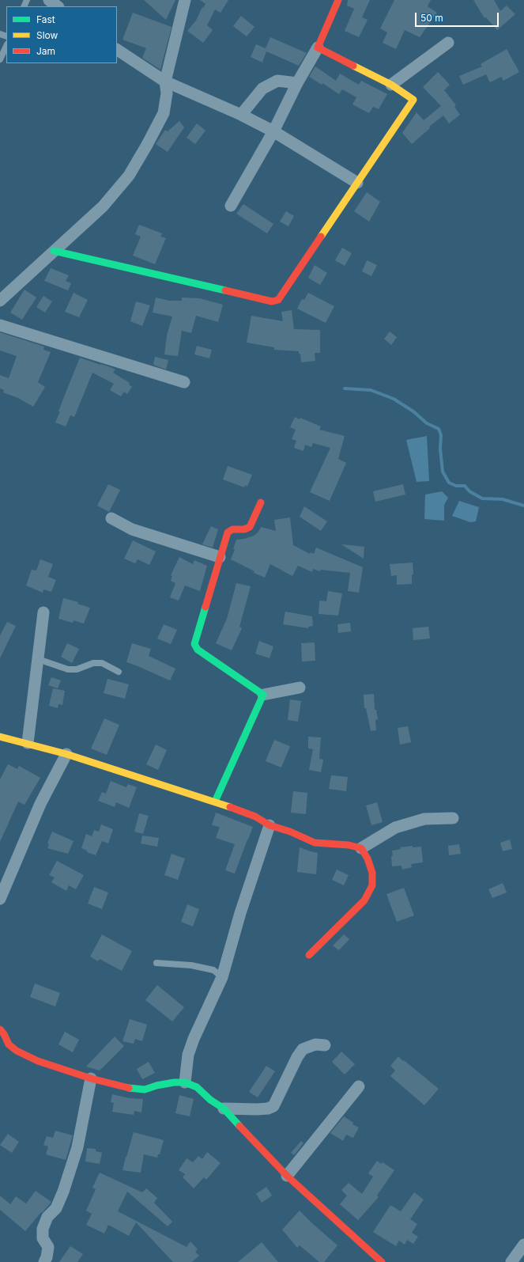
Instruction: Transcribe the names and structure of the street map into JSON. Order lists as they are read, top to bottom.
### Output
{
  "legend": ["Fast", "Slow", "Jam"],
  "scale_bar": "50 m"
}
